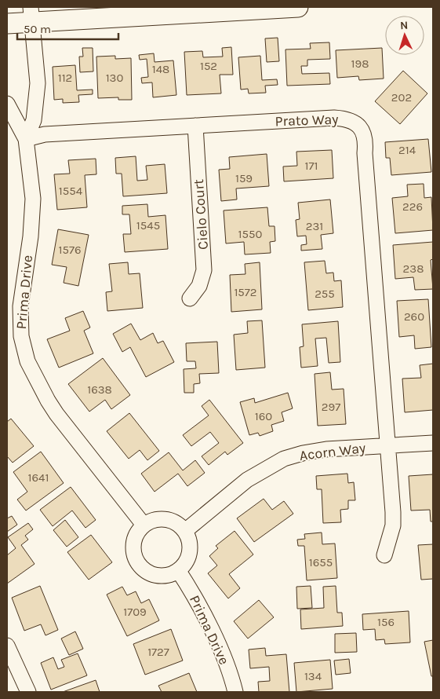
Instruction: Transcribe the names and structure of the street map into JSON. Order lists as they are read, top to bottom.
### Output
{
  "streets": {
    "street": [
      "Prato Way",
      "Cielo Court",
      "Prima Drive",
      "Acorn Way"
    ]
  },
  "crossings": [
    ["Prato Way", "Cielo Court"],
    ["Prato Way", "Prima Drive"],
    ["Prato Way", "Acorn Way"],
    ["Prima Drive", "Acorn Way"]
  ],
  "house_numbers": [
    "198",
    "152",
    "148",
    "112",
    "130",
    "202",
    "214",
    "171",
    "159",
    "1554",
    "226",
    "1545",
    "231",
    "1550",
    "1576",
    "238",
    "1572",
    "255",
    "260",
    "1638",
    "297",
    "160",
    "1641",
    "1655",
    "1709",
    "156",
    "1727",
    "134"
  ],
  "scale_bar": "50 m",
  "north": "top"
}
